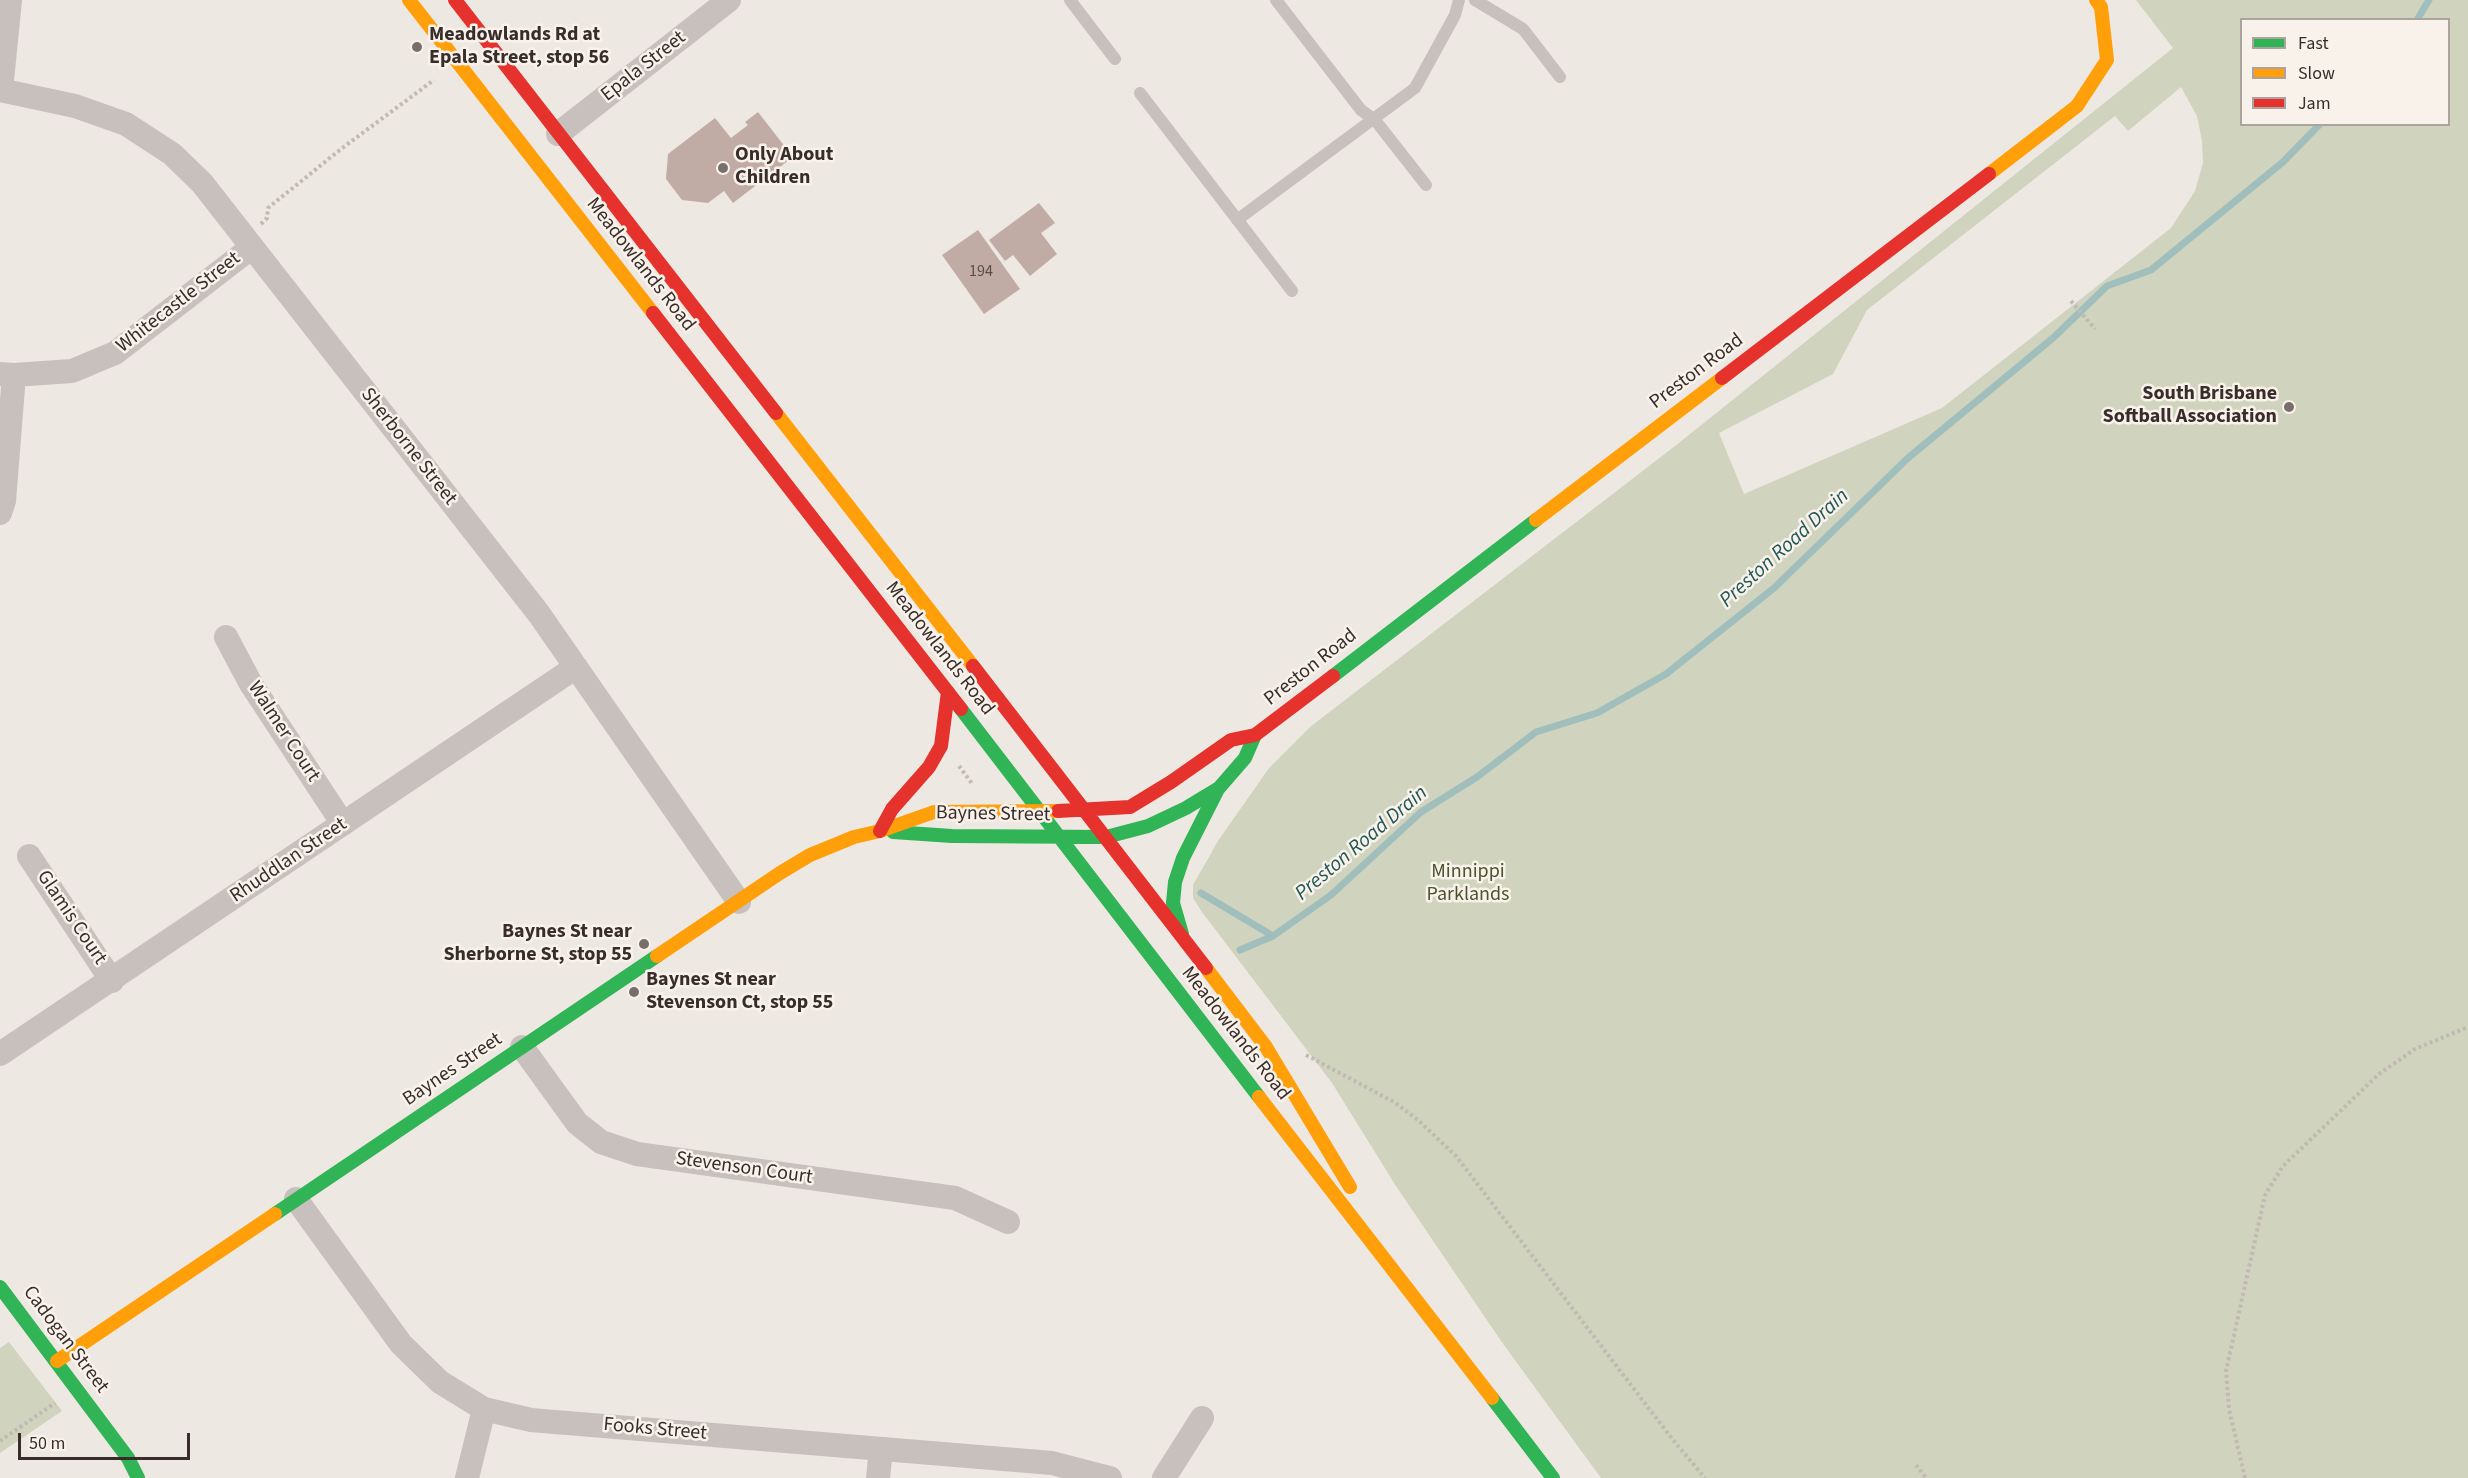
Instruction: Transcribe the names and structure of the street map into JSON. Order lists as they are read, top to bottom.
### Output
{
  "streets": {
    "street": [
      "Epala Street",
      "Meadowlands Road",
      "Whitecastle Street",
      "Preston Road",
      "Sherborne Street",
      "Walmer Court",
      "Baynes Street",
      "Rhuddlan Street",
      "Glamis Court",
      "Stevenson Court",
      "Cadogan Street",
      "Fooks Street"
    ]
  },
  "crossings": [
    ["Epala Street", "Meadowlands Road"],
    ["Meadowlands Road", "Preston Road"],
    ["Meadowlands Road", "Baynes Street"],
    ["Whitecastle Street", "Sherborne Street"],
    ["Preston Road", "Baynes Street"],
    ["Sherborne Street", "Baynes Street"],
    ["Sherborne Street", "Rhuddlan Street"],
    ["Walmer Court", "Rhuddlan Street"],
    ["Baynes Street", "Stevenson Court"],
    ["Baynes Street", "Cadogan Street"],
    ["Baynes Street", "Fooks Street"],
    ["Rhuddlan Street", "Glamis Court"]
  ],
  "water": ["Preston Road Drain"],
  "parks": ["Minnippi Parklands"],
  "places": [
    "Meadowlands Rd at Epala Street, stop 56",
    "Only About Children",
    "South Brisbane Softball Association",
    "Baynes St near Sherborne St, stop 55",
    "Baynes St near Stevenson Ct, stop 55"
  ],
  "house_numbers": ["194"],
  "legend": ["Fast", "Slow", "Jam"],
  "scale_bar": "50 m"
}
